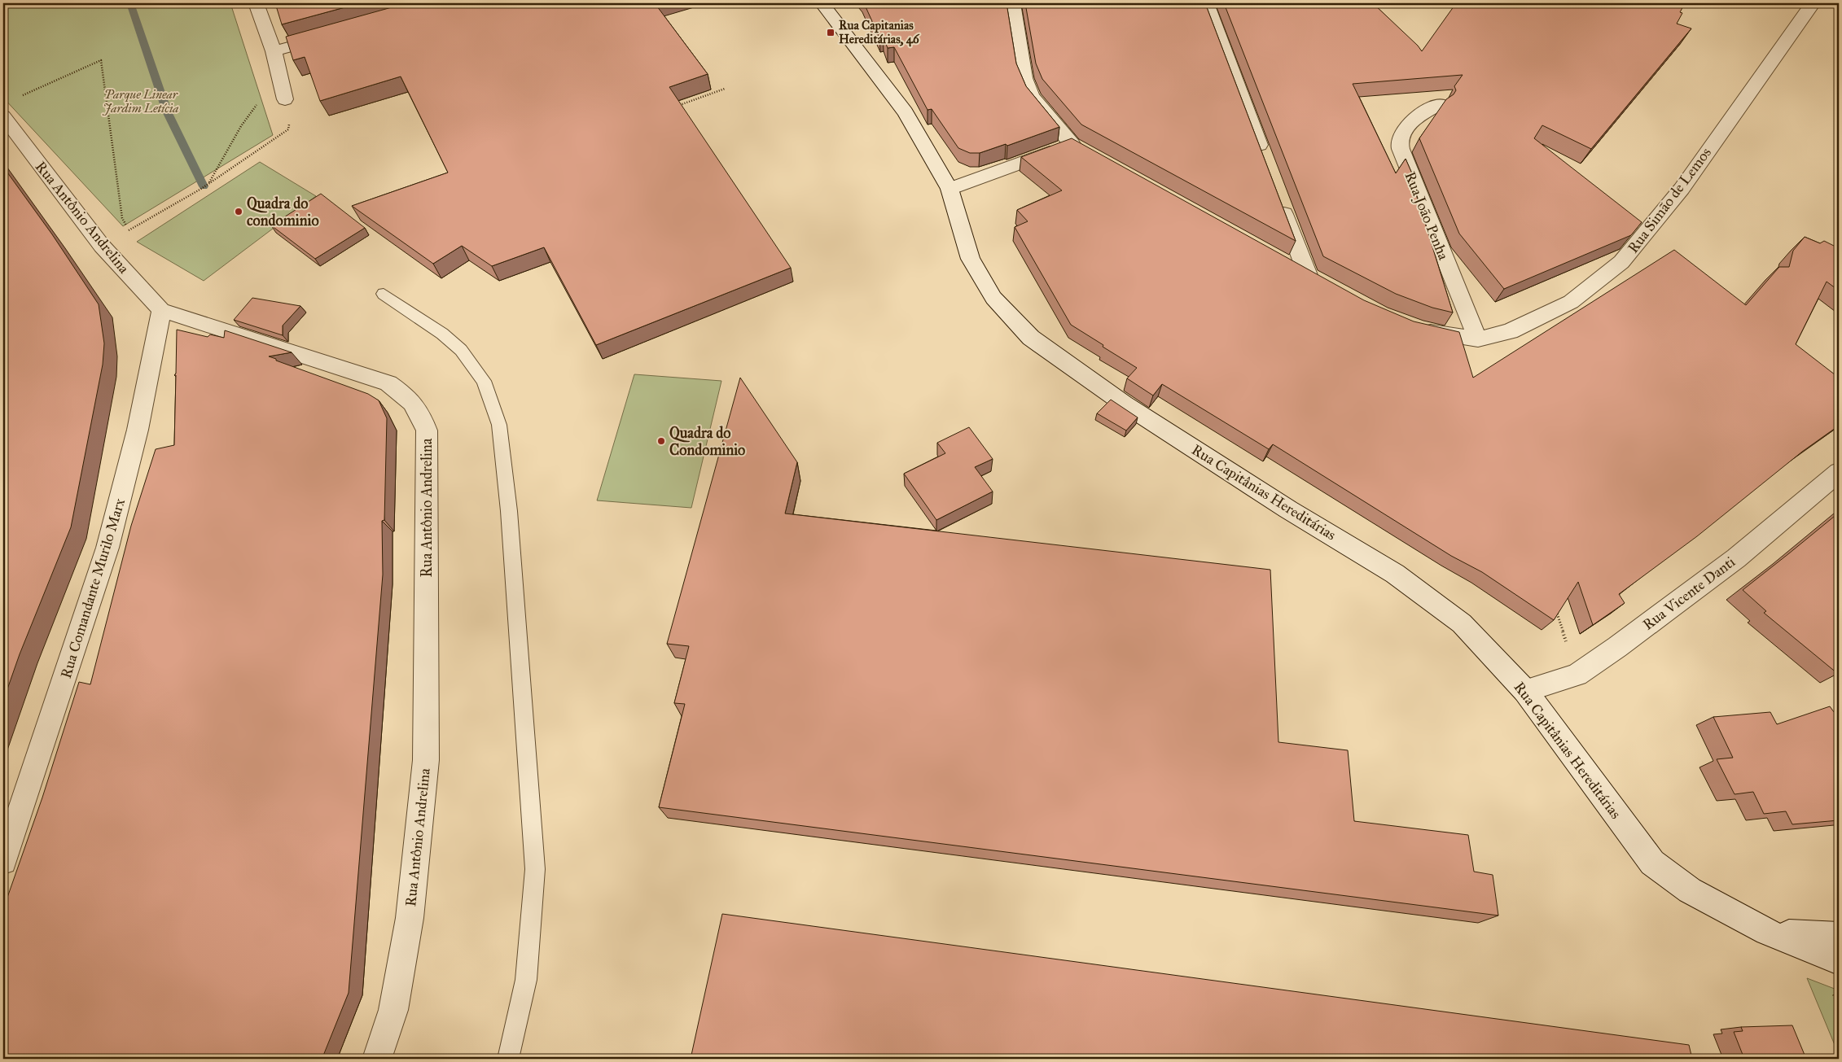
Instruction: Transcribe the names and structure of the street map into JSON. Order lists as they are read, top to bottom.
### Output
{
  "streets": {
    "street": [
      "Rua Simão de Lemos",
      "Rua João Penha",
      "Rua Antônio Andrelina",
      "Rua Capitânias Hereditárias",
      "Rua Comandante Murilo Marx",
      "Rua Vicente Danti"
    ]
  },
  "crossings": [
    ["Rua Simão de Lemos", "Rua João Penha"],
    ["Rua Antônio Andrelina", "Rua Comandante Murilo Marx"],
    ["Rua Capitânias Hereditárias", "Rua Vicente Danti"]
  ],
  "parks": ["Parque Linear Jardim Letícia"],
  "places": {
    "transit": ["Rua Capitanias Hereditárias, 46"],
    "other": ["Quadra do condominio", "Quadra do Condominio"]
  }
}
